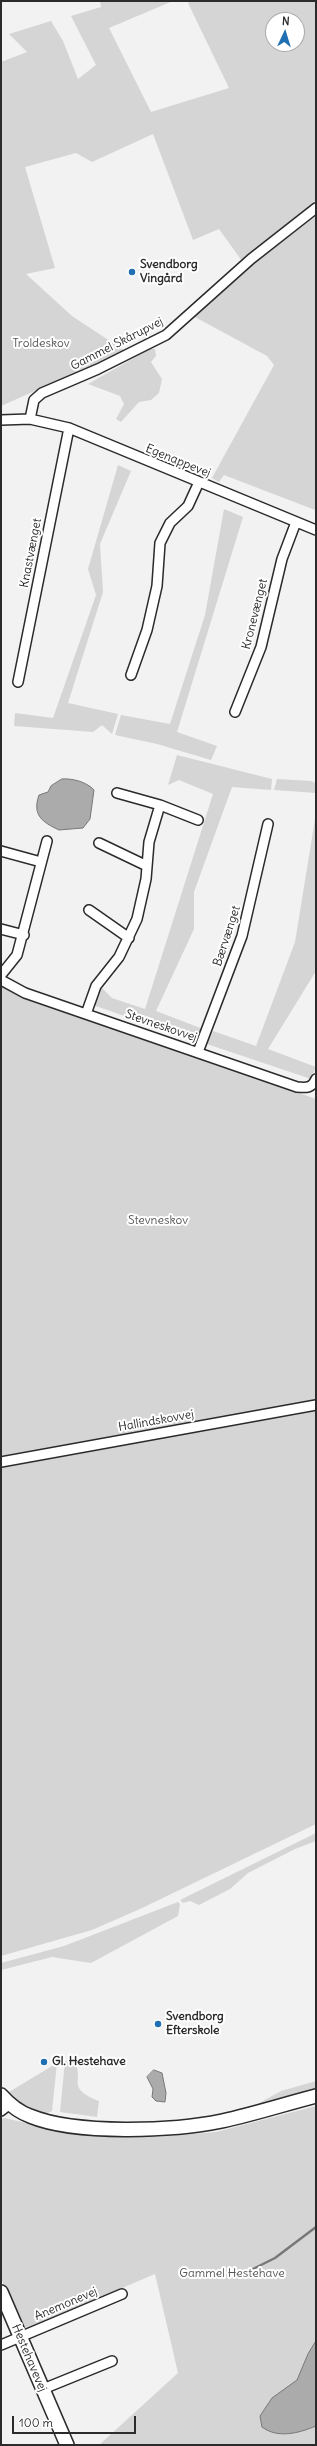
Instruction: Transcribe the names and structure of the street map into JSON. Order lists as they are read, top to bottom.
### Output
{
  "streets": {
    "street": [
      "Gammel Skårupvej",
      "Egenappevej",
      "Knastvænget",
      "Kronevænget",
      "Bærvænget",
      "Stevneskovvej",
      "Hallindskovvej",
      "Anemonevej",
      "Hestehavevej"
    ]
  },
  "crossings": [
    ["Gammel Skårupvej", "Egenappevej"],
    ["Egenappevej", "Knastvænget"],
    ["Egenappevej", "Kronevænget"],
    ["Bærvænget", "Stevneskovvej"],
    ["Anemonevej", "Hestehavevej"]
  ],
  "parks": ["Troldeskov", "Stevneskov", "Gammel Hestehave"],
  "places": ["Svendborg Vingård", "Svendborg Efterskole", "Gl. Hestehave"],
  "scale_bar": "100 m",
  "north": "top"
}
